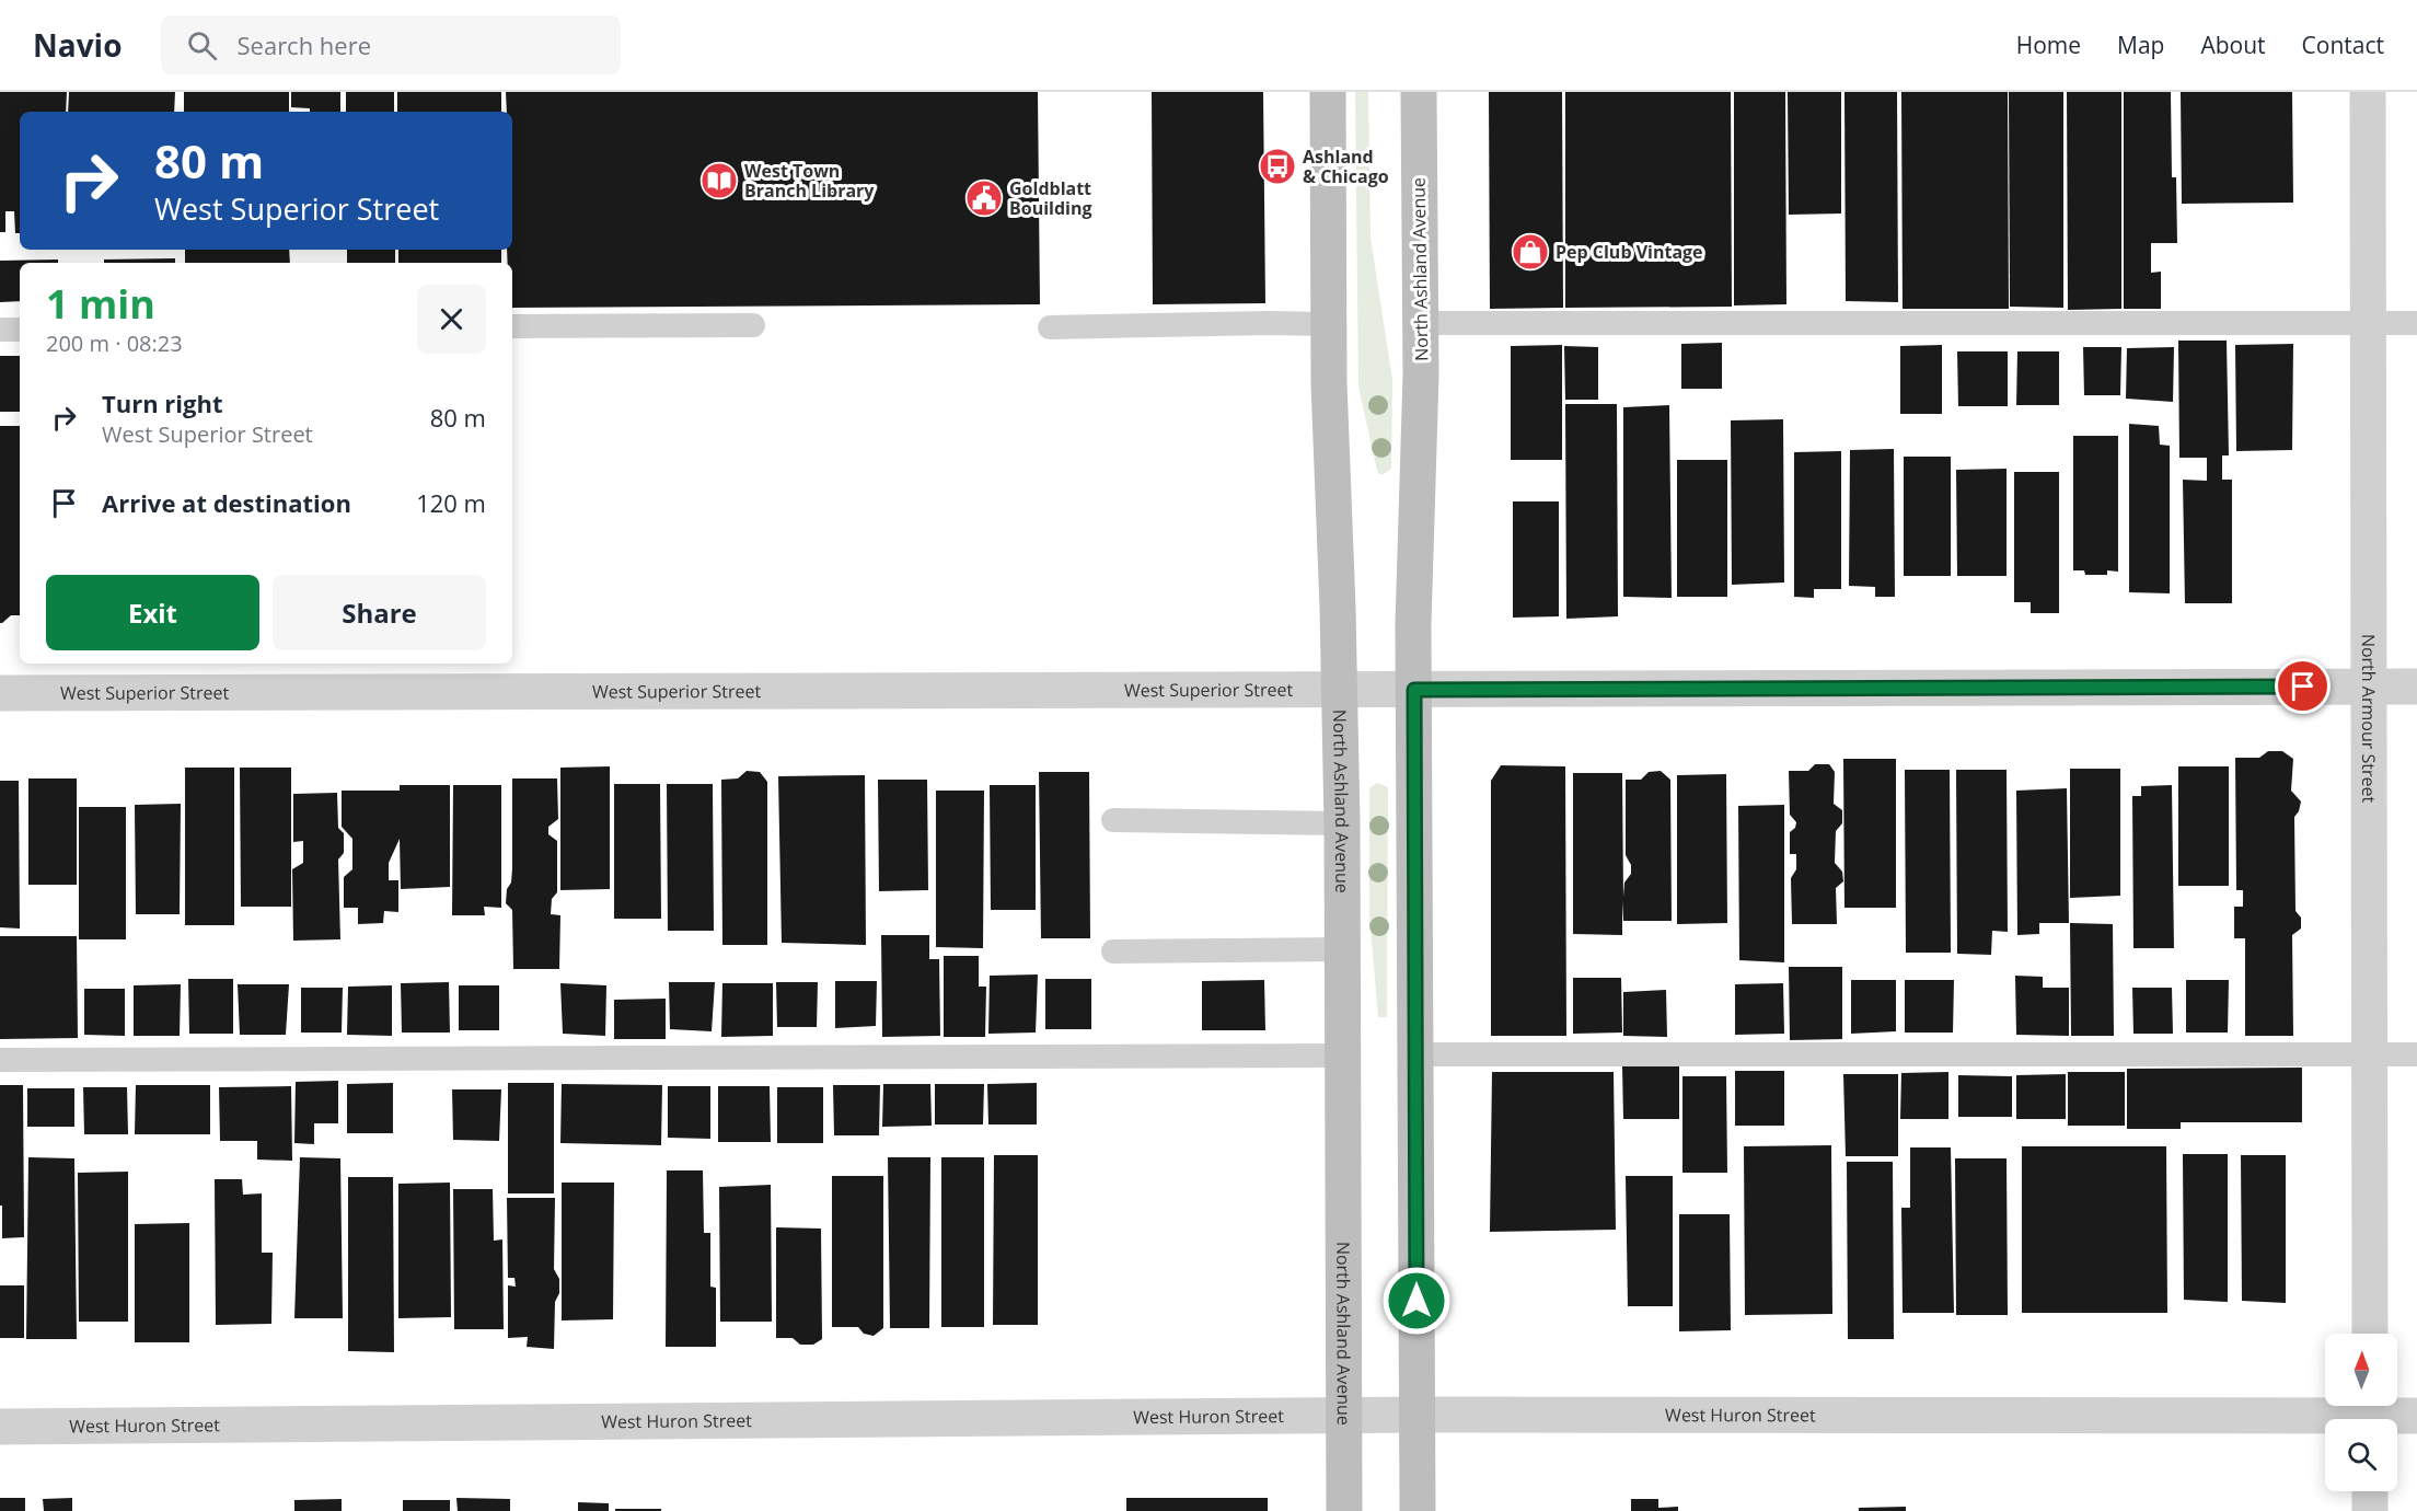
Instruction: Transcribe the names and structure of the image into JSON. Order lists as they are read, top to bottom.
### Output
{
  "streets": {
    "main road": ["North Ashland Avenue"],
    "street": ["West Superior Street", "North Armour Street", "West Huron Street"]
  },
  "crossings": [
    ["North Ashland Avenue", "West Superior Street"],
    ["North Ashland Avenue", "West Huron Street"],
    ["West Superior Street", "North Armour Street"]
  ],
  "places": {
    "bus stop": ["Ashland & Chicago"],
    "library": ["West Town Branch Library"],
    "public building": ["Goldblatt Bouilding"],
    "shop": ["Pep Club Vintage"]
  },
  "north": "top",
  "page": {
    "header": "Navio",
    "search": "Search here",
    "nav": [
      "Home",
      "Map",
      "About",
      "Contact"
    ],
    "turn": ["80 m", "West Superior Street"],
    "heading": ["1 min", "200 m · 08:23"],
    "list": [
      {
        "name": "Turn right",
        "note": "West Superior Street",
        "value": "80 m"
      },
      {
        "name": "Arrive at destination",
        "value": "120 m"
      }
    ],
    "buttons": ["Exit", "Share"]
  }
}
